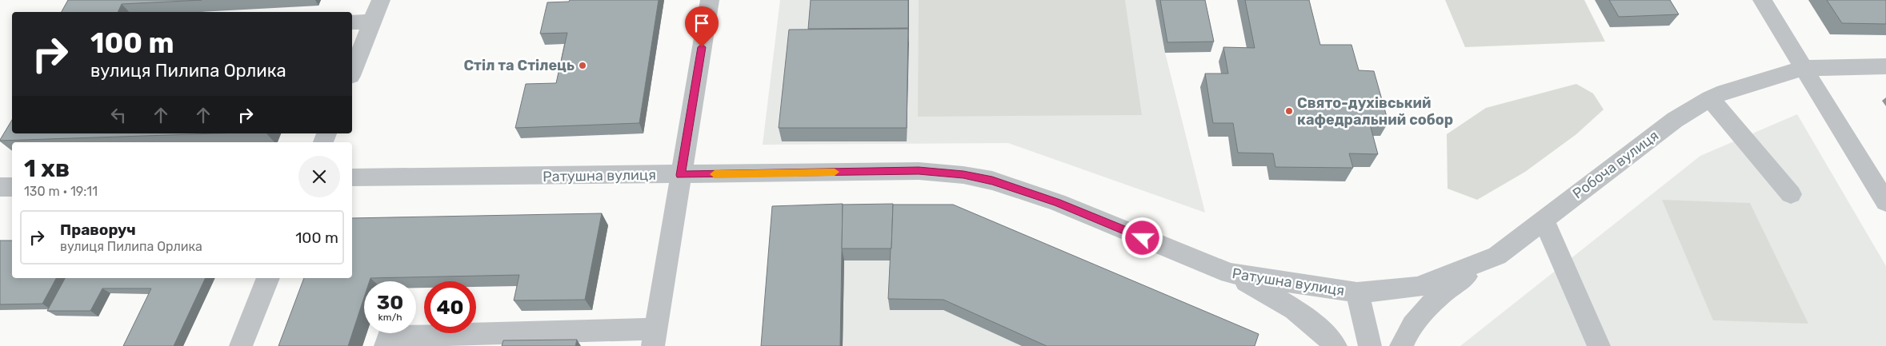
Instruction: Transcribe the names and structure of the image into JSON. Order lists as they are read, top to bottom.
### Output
{
  "streets": {
    "street": ["Робоча вулиця", "Ратушна вулиця"]
  },
  "crossings": [
    ["Робоча вулиця", "Ратушна вулиця"]
  ],
  "places": ["Стіл та Стілець", "Свято-духівський кафедральний собор"],
  "page": {
    "turn": ["100 m", "вулиця Пилипа Орлика"],
    "heading": ["1 хв", "130 m · 19:11"],
    "list": [
      {
        "name": "Праворуч",
        "note": "вулиця Пилипа Орлика",
        "value": "100 m"
      }
    ],
    "speed": "30 km/h",
    "limit": "40"
  }
}
